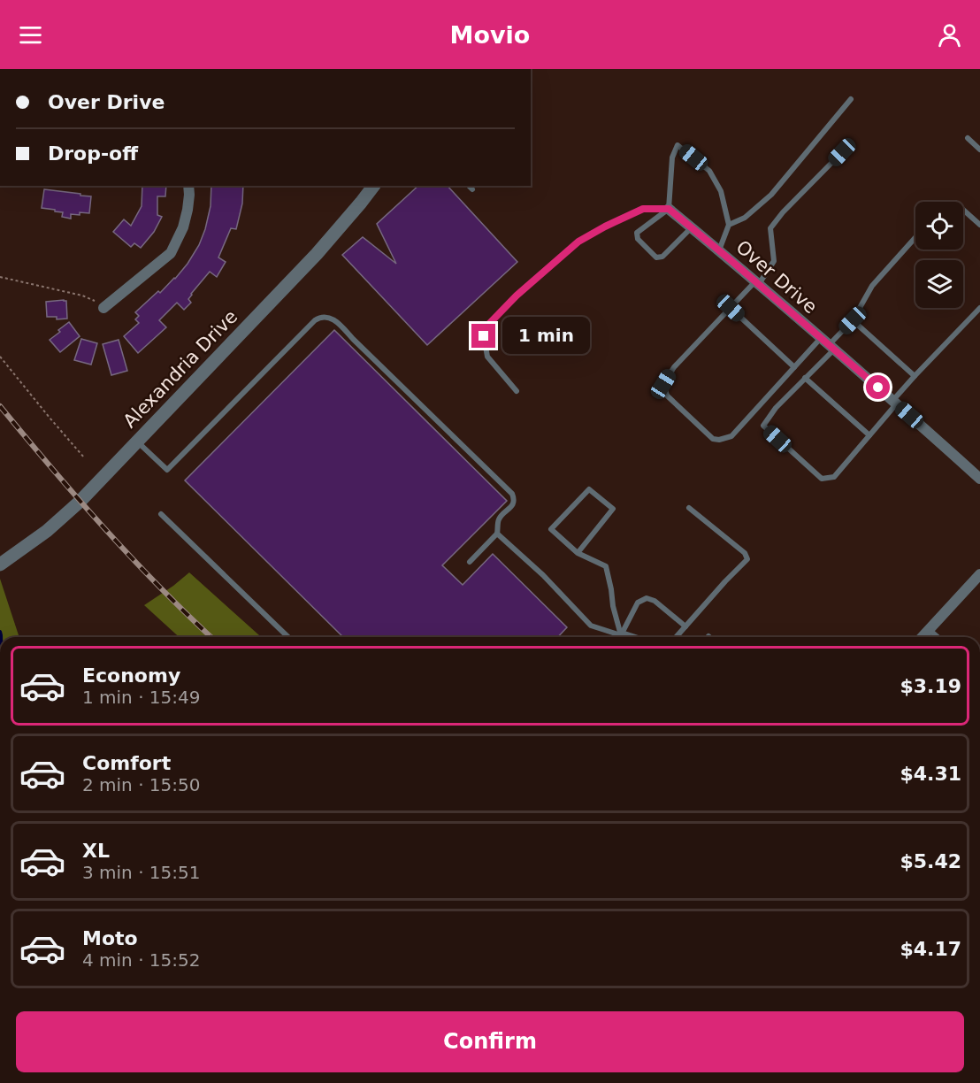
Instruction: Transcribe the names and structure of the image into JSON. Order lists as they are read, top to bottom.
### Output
{
  "streets": {
    "street": ["Over Drive", "Alexandria Drive"]
  },
  "page": {
    "header": "Movio",
    "banner": ["Over Drive", "Drop-off"],
    "bubble": "1 min",
    "list": [
      {
        "name": "Economy",
        "note": "1 min · 15:49",
        "value": "$3.19"
      },
      {
        "name": "Comfort",
        "note": "2 min · 15:50",
        "value": "$4.31"
      },
      {
        "name": "XL",
        "note": "3 min · 15:51",
        "value": "$5.42"
      },
      {
        "name": "Moto",
        "note": "4 min · 15:52",
        "value": "$4.17"
      }
    ],
    "buttons": "Confirm"
  }
}
